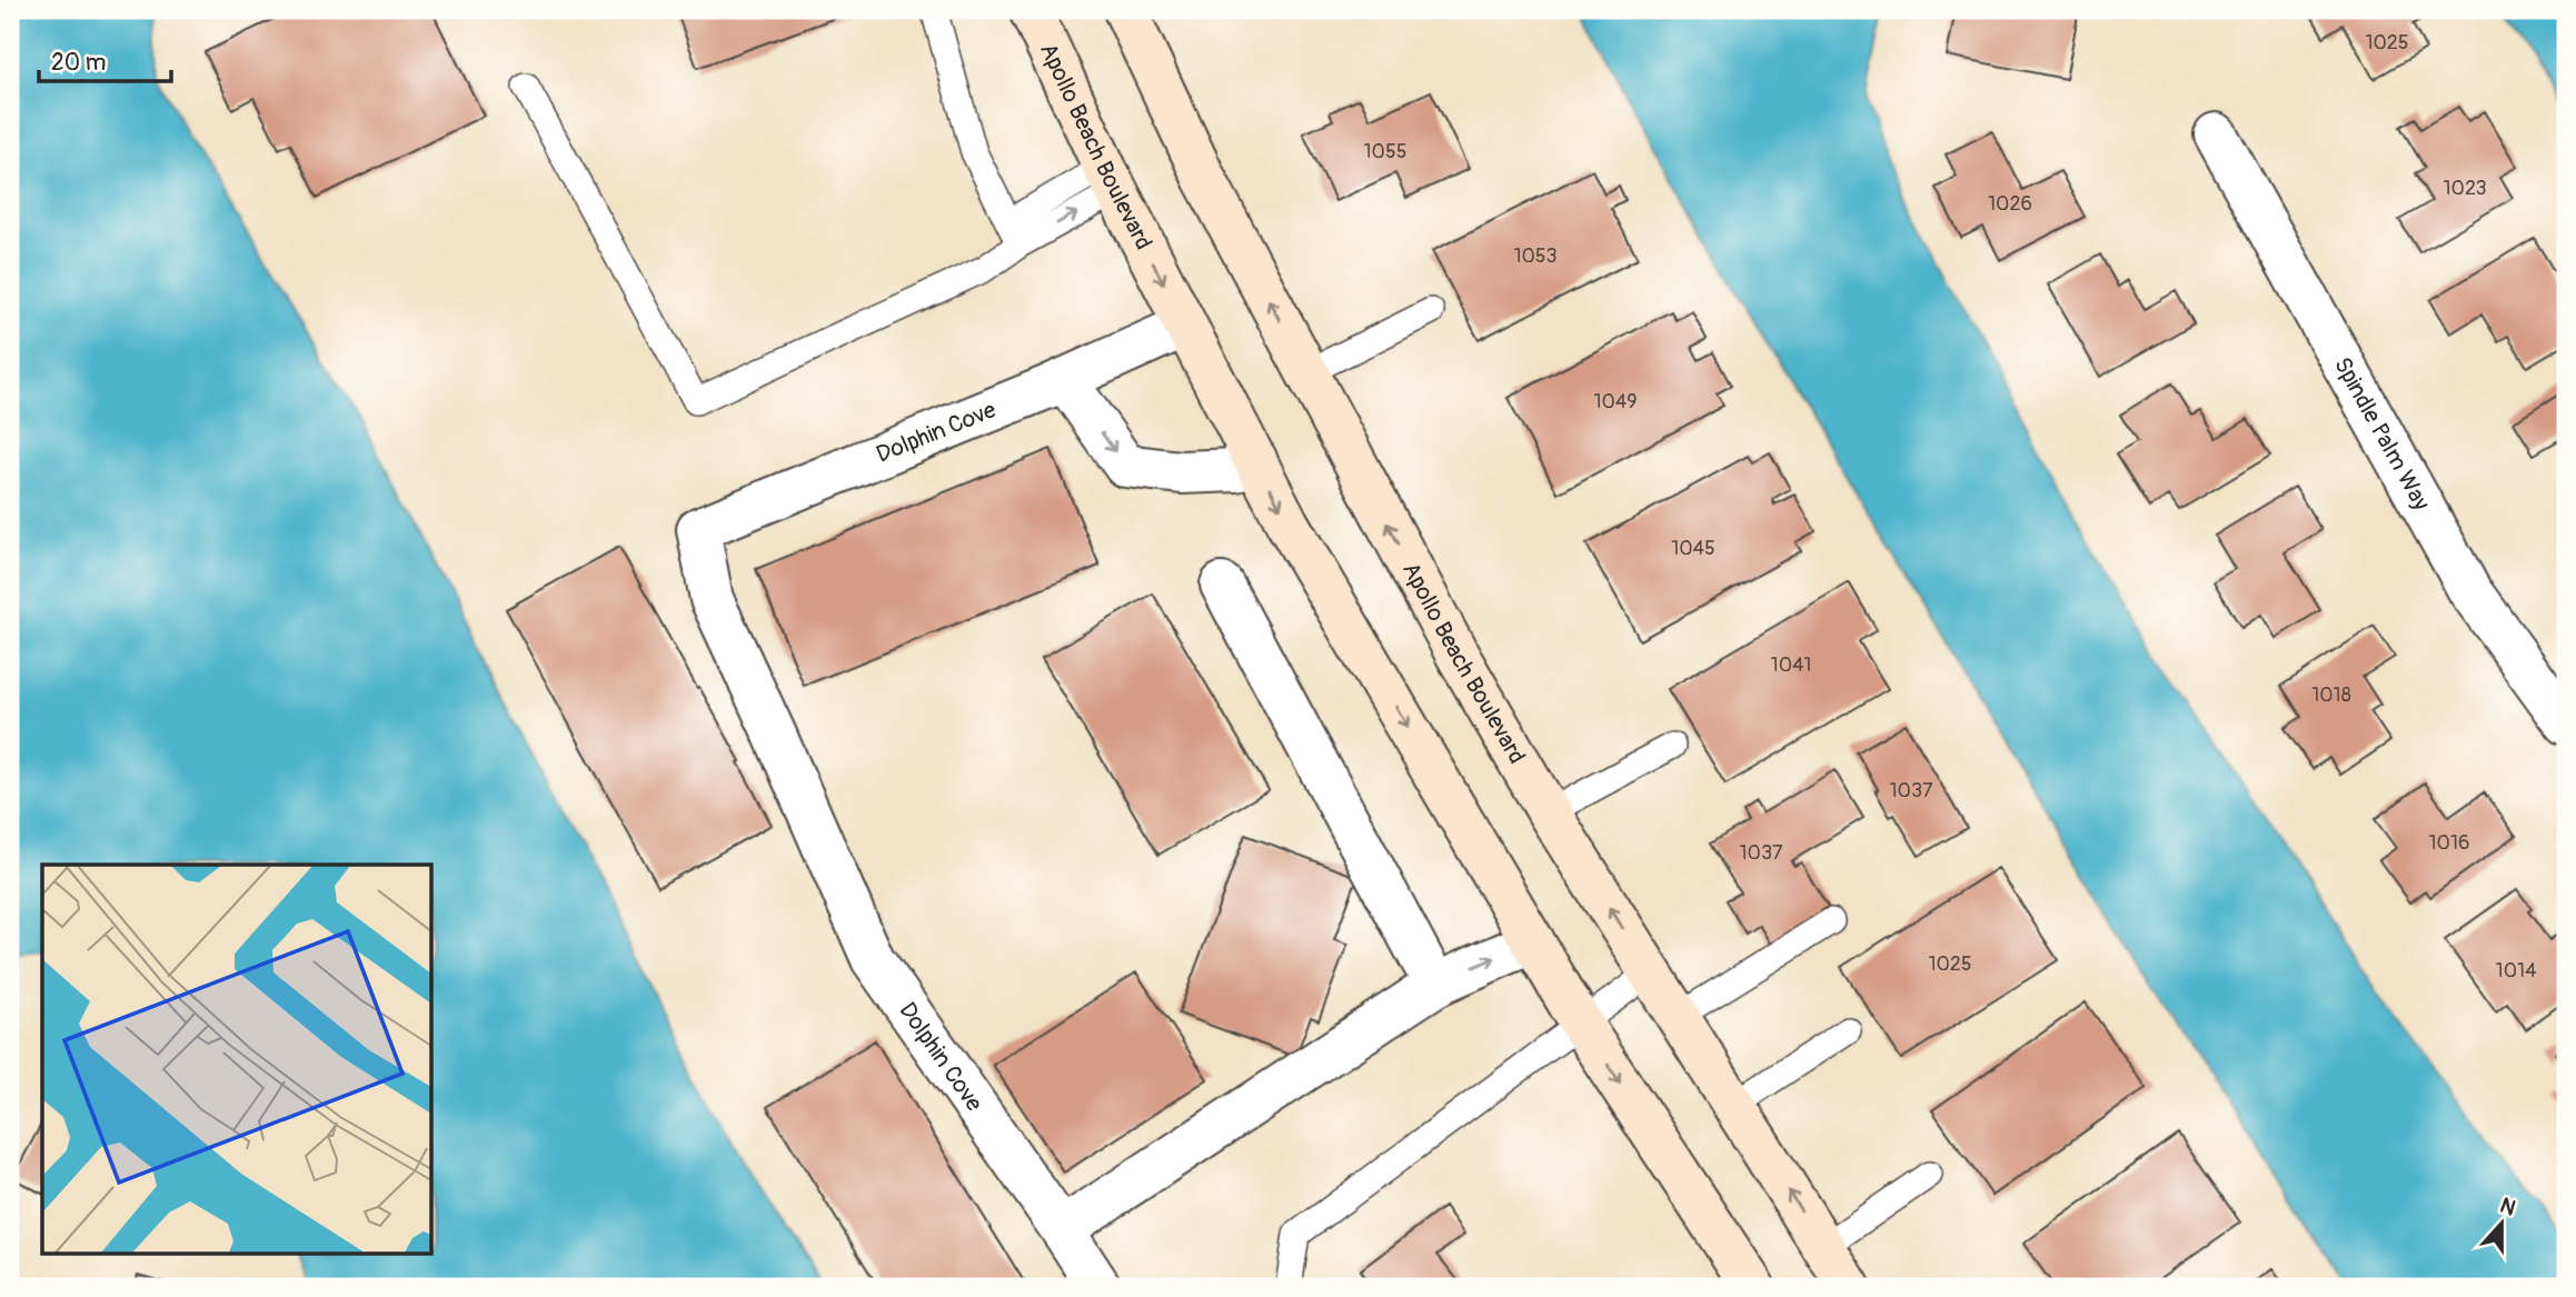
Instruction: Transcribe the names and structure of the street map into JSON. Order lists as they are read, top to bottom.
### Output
{
  "streets": {
    "main road": ["Apollo Beach Boulevard"],
    "street": ["Dolphin Cove", "Spindle Palm Way"]
  },
  "crossings": [
    ["Apollo Beach Boulevard", "Dolphin Cove"]
  ],
  "house_numbers": [
    "1025",
    "1055",
    "1023",
    "1026",
    "1053",
    "1049",
    "1045",
    "1041",
    "1018",
    "1037",
    "1016",
    "1037",
    "1025",
    "1014"
  ],
  "scale_bar": "20 m",
  "north": "top"
}
